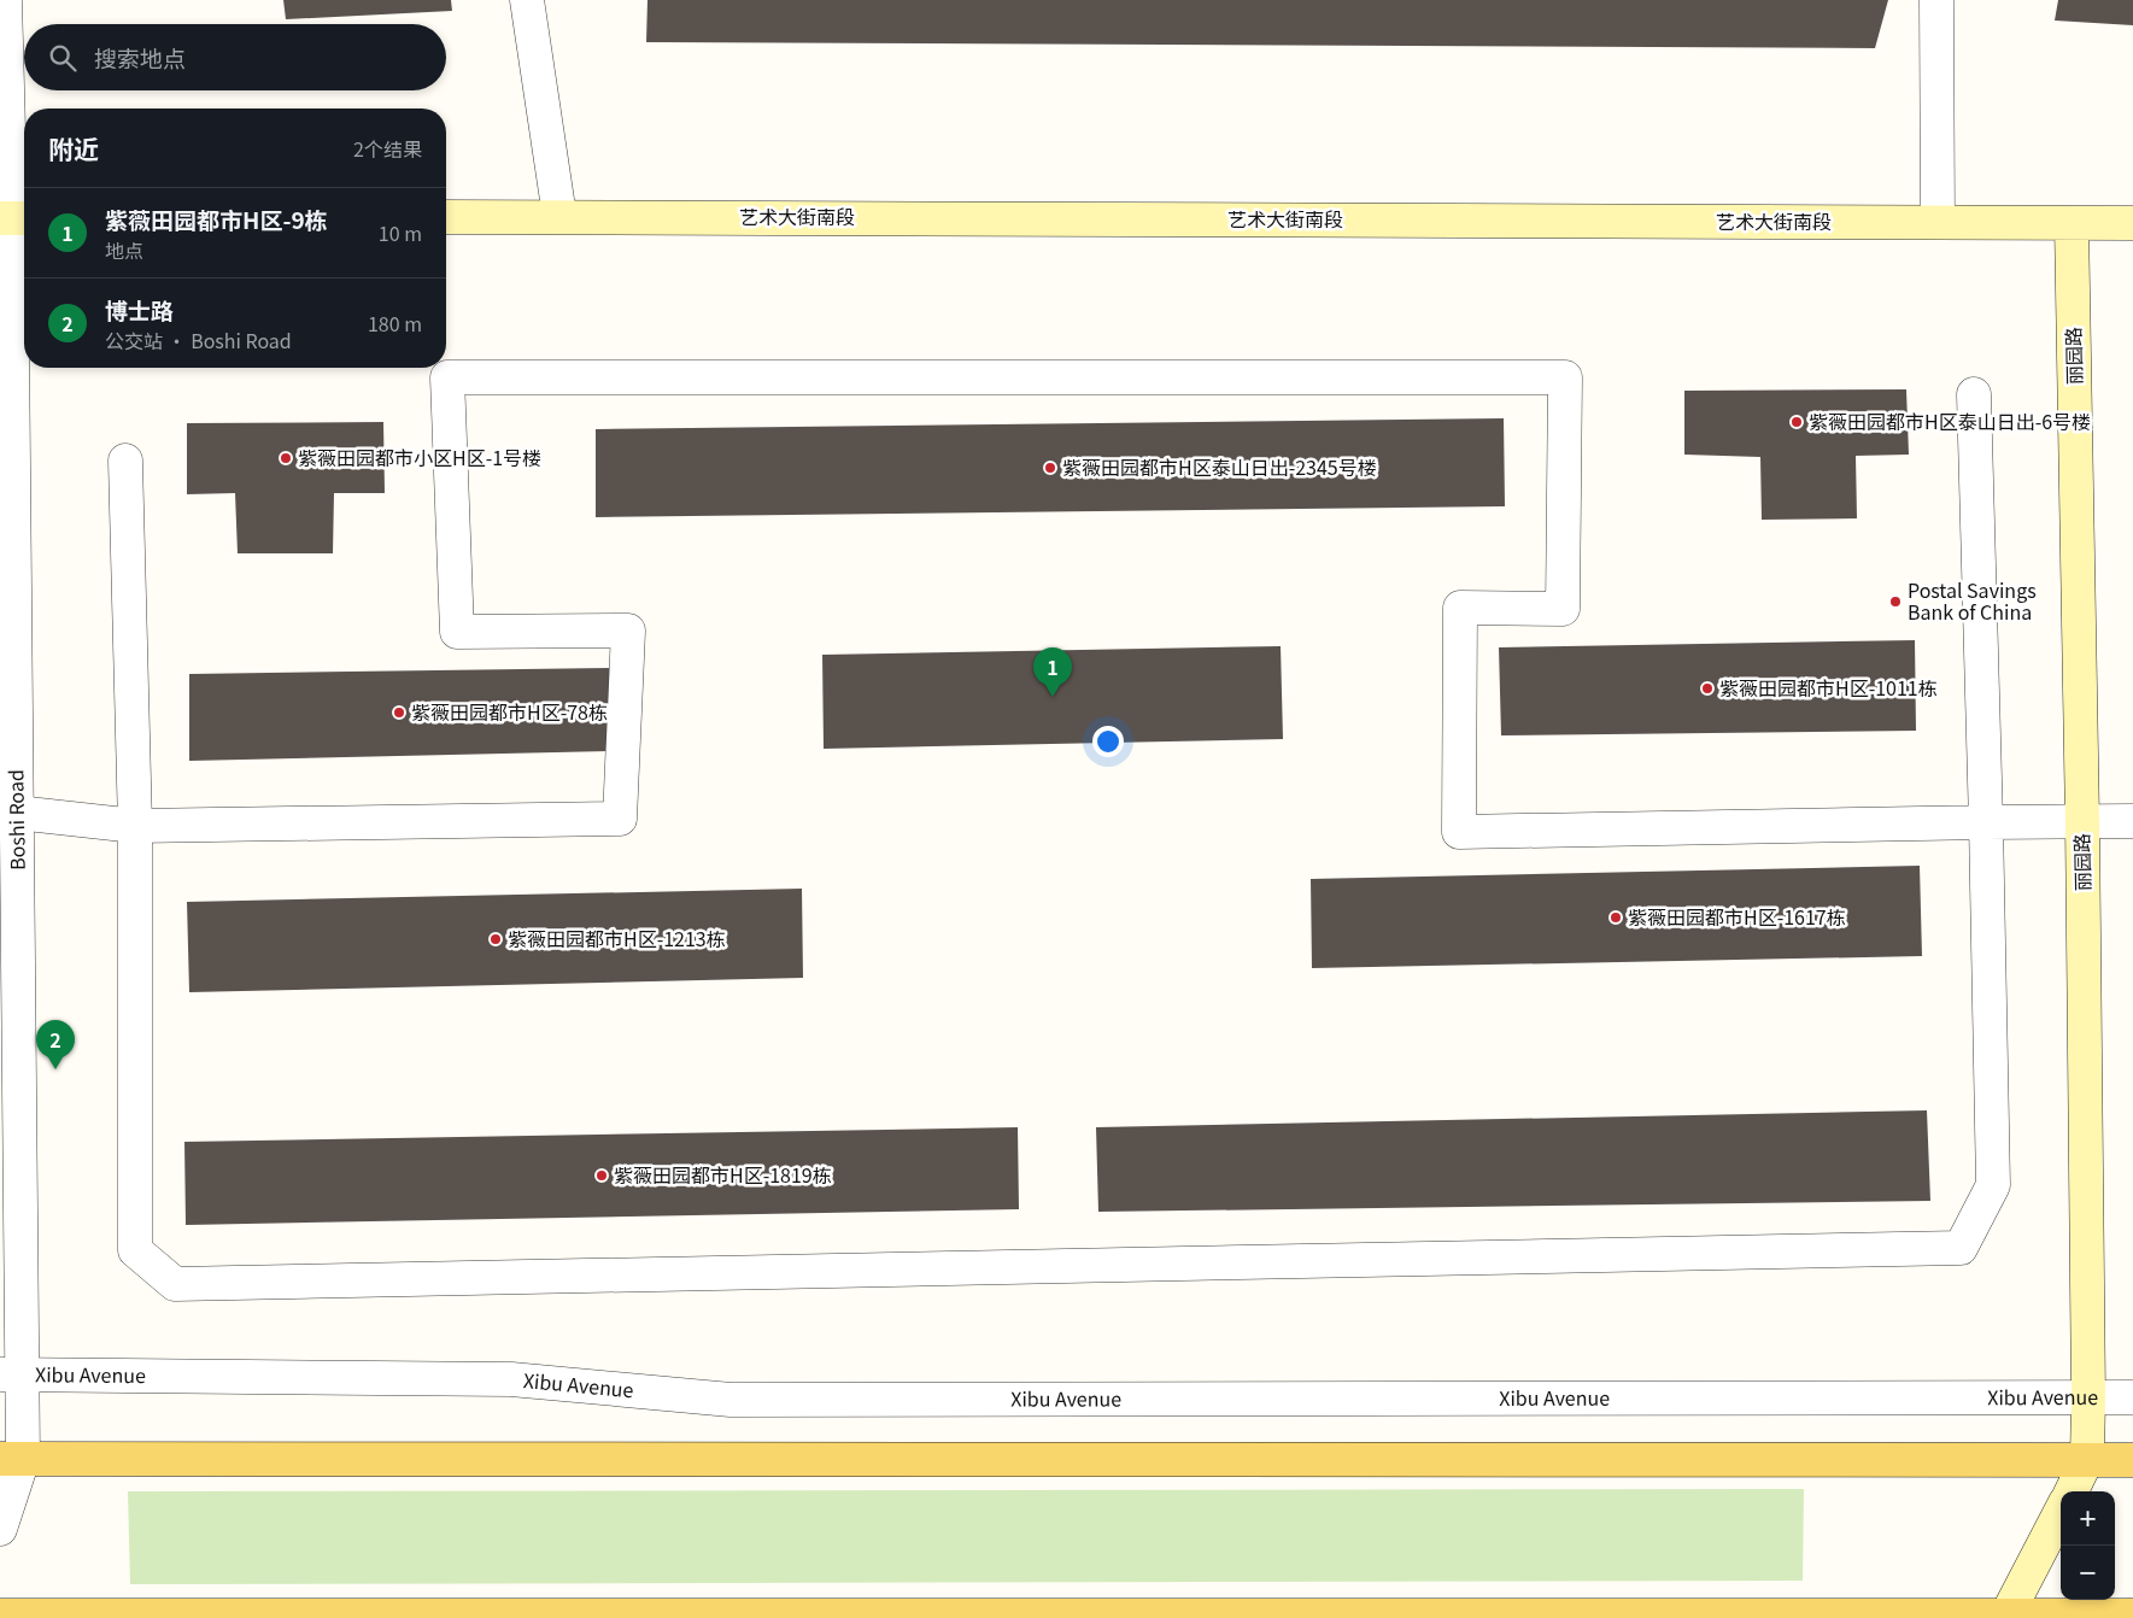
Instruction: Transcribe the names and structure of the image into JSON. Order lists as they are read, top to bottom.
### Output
{
  "streets": {
    "street": [
      "艺术大街南段",
      "丽园路",
      "Boshi Road",
      "Xibu Avenue"
    ]
  },
  "crossings": [
    ["艺术大街南段", "丽园路"],
    ["丽园路", "Xibu Avenue"],
    ["Boshi Road", "Xibu Avenue"]
  ],
  "places": [
    "紫薇田园都市H区泰山日出-6号楼",
    "紫薇田园都市小区H区-1号楼",
    "紫薇田园都市H区泰山日出-2345号楼",
    "Postal Savings Bank of China",
    "紫薇田园都市H区-1011栋",
    "紫薇田园都市H区-78栋",
    "紫薇田园都市H区-1617栋",
    "紫薇田园都市H区-1213栋",
    "紫薇田园都市H区-1819栋"
  ],
  "page": {
    "search": "搜索地点",
    "heading": ["附近", "2个结果"],
    "list": [
      {
        "mark": "1",
        "name": "紫薇田园都市H区-9栋",
        "note": "地点",
        "value": "10 m"
      },
      {
        "mark": "2",
        "name": "博士路",
        "note": "公交站 · Boshi Road",
        "value": "180 m"
      }
    ],
    "pins": ["1", "2"],
    "map_buttons": ["+", "−"]
  }
}
